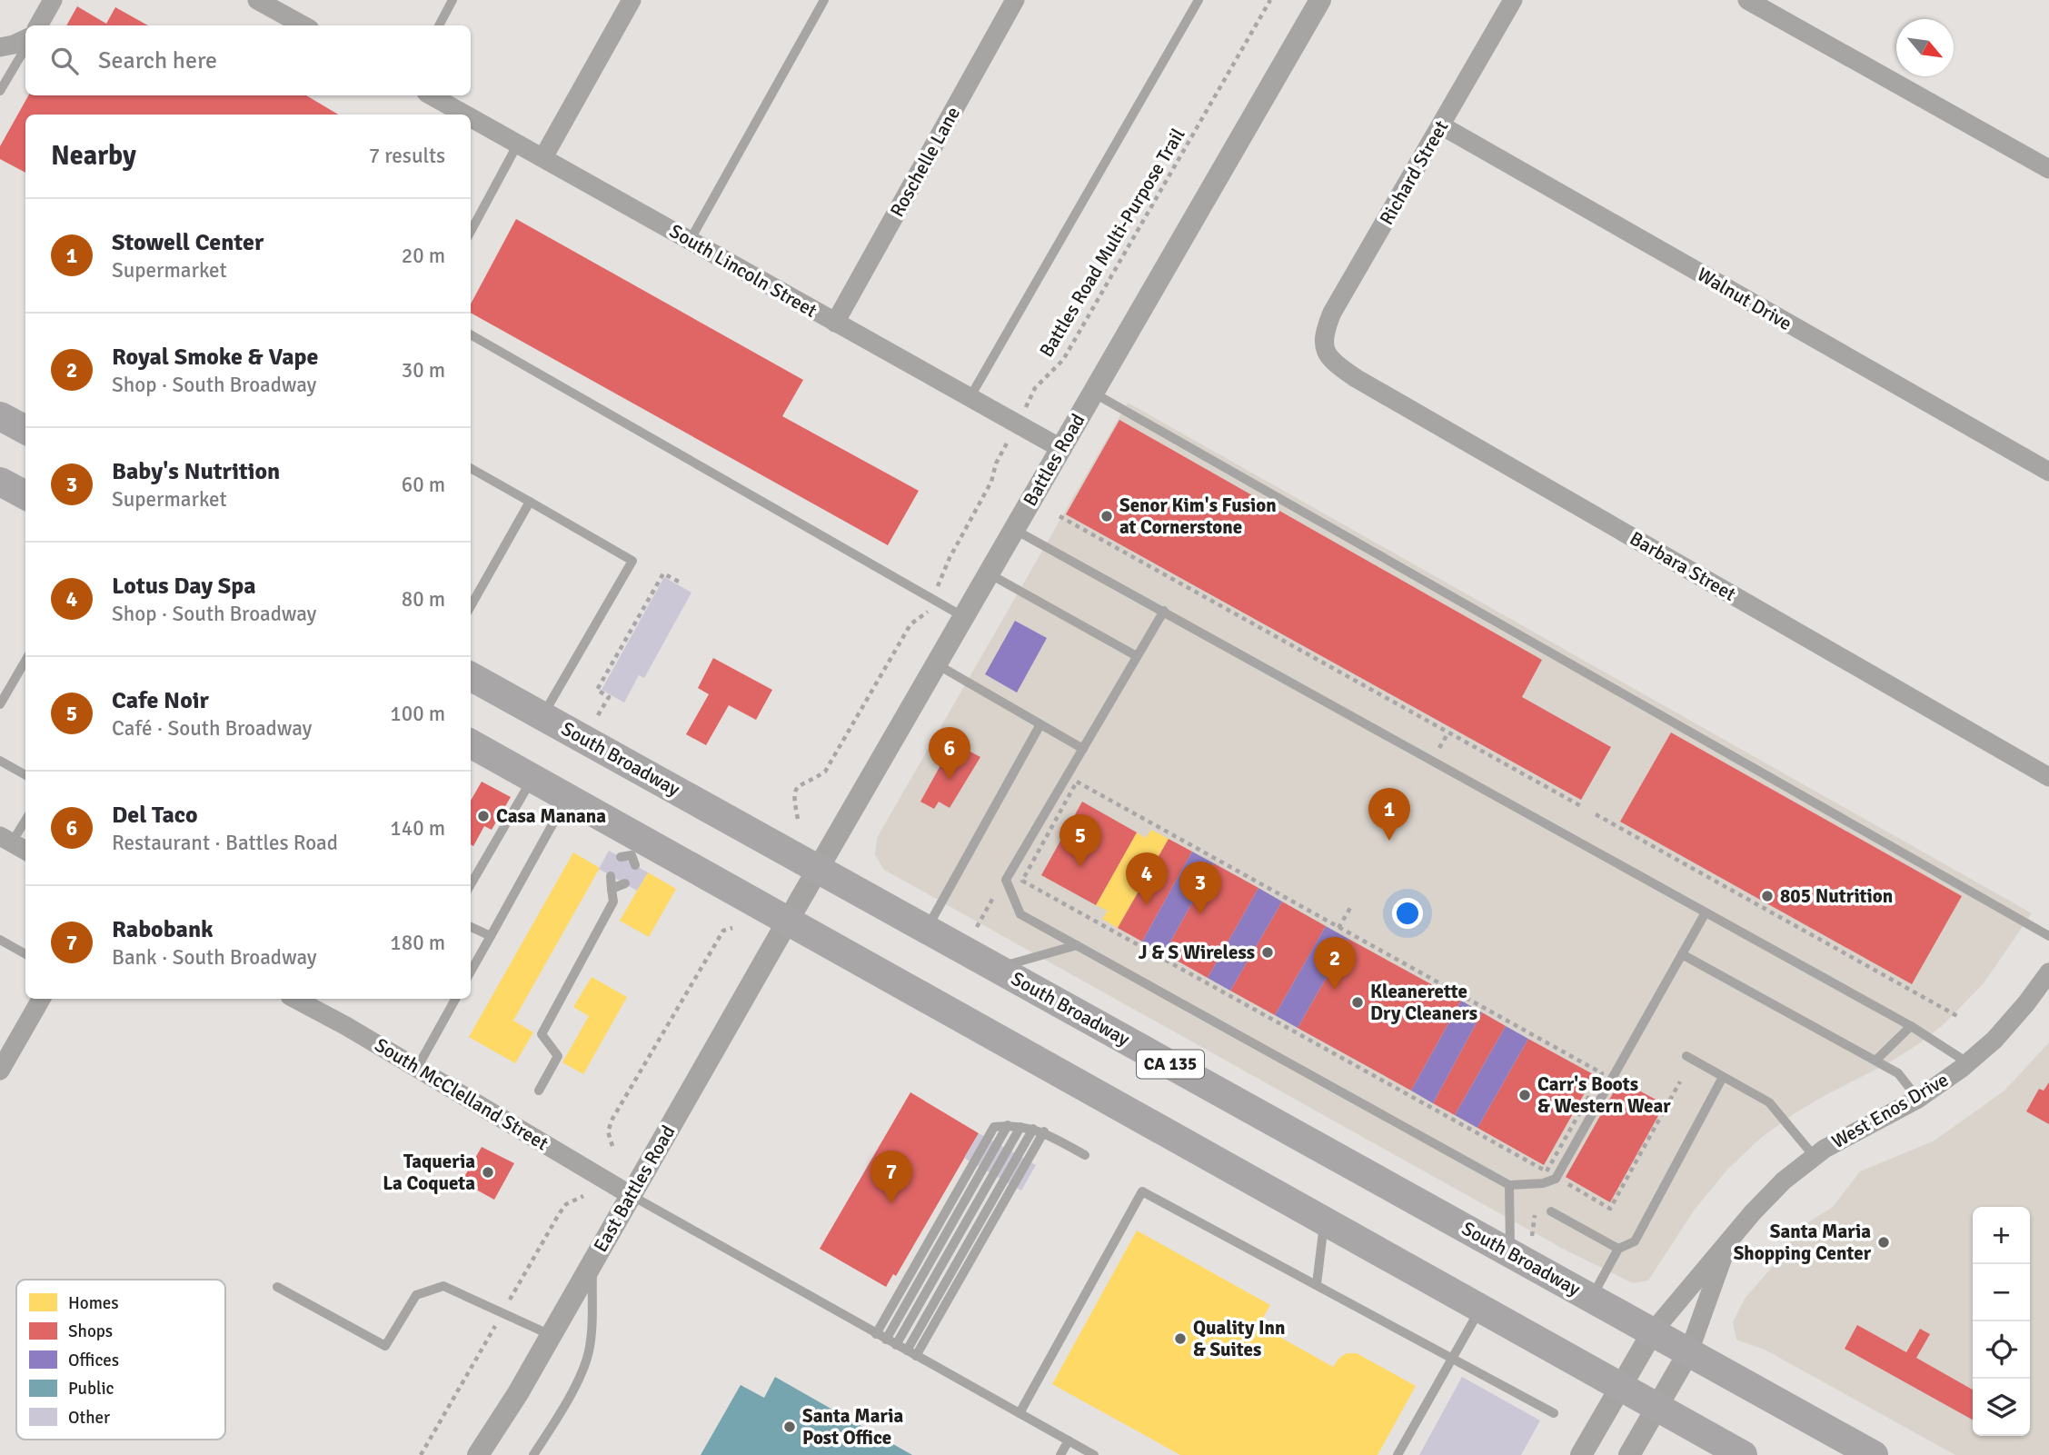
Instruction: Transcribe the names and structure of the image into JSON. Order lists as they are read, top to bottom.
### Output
{
  "streets": {
    "main road": ["South Broadway", "CA 135"],
    "street": [
      "Roschelle Lane",
      "Richard Street",
      "South Lincoln Street",
      "Walnut Drive",
      "Battles Road",
      "Barbara Street",
      "South McClelland Street",
      "West Enos Drive",
      "East Battles Road"
    ],
    "path": ["Battles Road Multi-Purpose Trail"]
  },
  "crossings": [
    ["Roschelle Lane", "South Lincoln Street"],
    ["Richard Street", "Walnut Drive"],
    ["Richard Street", "Barbara Street"],
    ["Battles Road Multi-Purpose Trail", "South Lincoln Street"],
    ["South Lincoln Street", "Battles Road"],
    ["Battles Road", "South Broadway"],
    ["Battles Road", "East Battles Road"],
    ["South Broadway", "West Enos Drive"],
    ["South McClelland Street", "East Battles Road"]
  ],
  "places": [
    "Senor Kim's Fusion at Cornerstone",
    "Casa Manana",
    "805 Nutrition",
    "J & S Wireless",
    "Kleanerette Dry Cleaners",
    "Carr's Boots & Western Wear",
    "Taqueria La Coqueta",
    "Santa Maria Shopping Center",
    "Quality Inn & Suites",
    "Santa Maria Post Office"
  ],
  "legend": [
    "Homes",
    "Shops",
    "Offices",
    "Public",
    "Other"
  ],
  "north": "bottom right",
  "page": {
    "search": "Search here",
    "heading": ["Nearby", "7 results"],
    "list": [
      {
        "mark": "1",
        "name": "Stowell Center",
        "note": "Supermarket",
        "value": "20 m"
      },
      {
        "mark": "2",
        "name": "Royal Smoke & Vape",
        "note": "Shop · South Broadway",
        "value": "30 m"
      },
      {
        "mark": "3",
        "name": "Baby's Nutrition",
        "note": "Supermarket",
        "value": "60 m"
      },
      {
        "mark": "4",
        "name": "Lotus Day Spa",
        "note": "Shop · South Broadway",
        "value": "80 m"
      },
      {
        "mark": "5",
        "name": "Cafe Noir",
        "note": "Café · South Broadway",
        "value": "100 m"
      },
      {
        "mark": "6",
        "name": "Del Taco",
        "note": "Restaurant · Battles Road",
        "value": "140 m"
      },
      {
        "mark": "7",
        "name": "Rabobank",
        "note": "Bank · South Broadway",
        "value": "180 m"
      }
    ],
    "pins": [
      "6",
      "1",
      "5",
      "4",
      "3",
      "2",
      "7"
    ],
    "map_buttons": ["+", "−"]
  }
}
